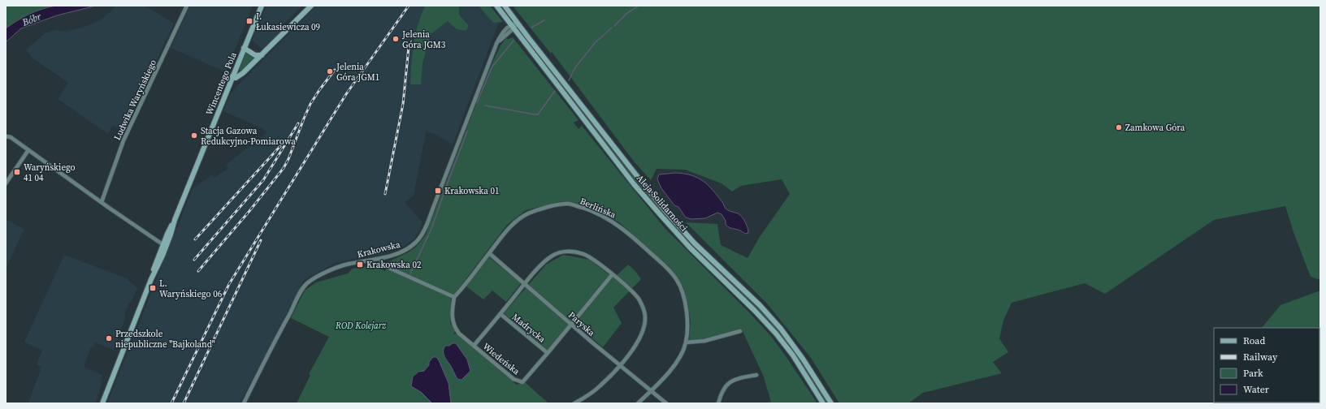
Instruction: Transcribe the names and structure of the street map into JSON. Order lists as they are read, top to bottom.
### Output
{
  "streets": {
    "main road": ["Wincentego Pola", "Aleja Solidarności"],
    "street": [
      "Ludwika Waryńskiego",
      "Berlińska",
      "Krakowska",
      "Paryska",
      "Madrycka",
      "Wiedeńska"
    ]
  },
  "crossings": [
    ["Aleja Solidarności", "Krakowska"],
    ["Berlińska", "Paryska"],
    ["Berlińska", "Wiedeńska"],
    ["Paryska", "Madrycka"],
    ["Paryska", "Wiedeńska"],
    ["Madrycka", "Wiedeńska"]
  ],
  "water": ["Bóbr"],
  "parks": ["ROD Kolejarz"],
  "places": {
    "transit": [
      "I. Łukasiewicza 09",
      "Waryńskiego 41 04",
      "Krakowska 01",
      "Krakowska 02",
      "L. Waryńskiego 06"
    ],
    "other": [
      "Jelenia Góra JGM3",
      "Jelenia Góra JGM1",
      "Zamkowa Góra",
      "Stacja Gazowa Redukcyjno-Pomiarowa",
      "Przedszkole niepubliczne \"Bajkoland\""
    ]
  },
  "legend": [
    "Road",
    "Railway",
    "Park",
    "Water"
  ]
}
